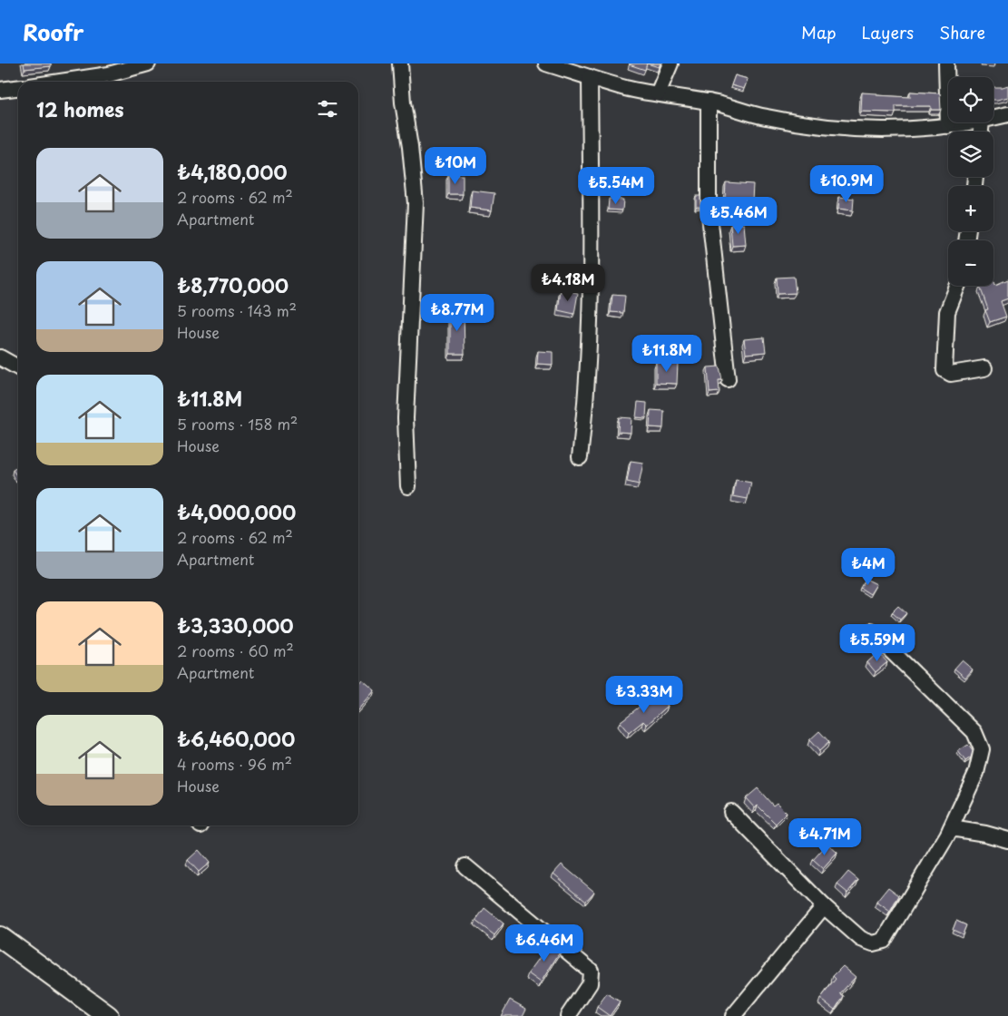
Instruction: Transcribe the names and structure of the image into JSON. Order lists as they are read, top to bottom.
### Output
{
  "page": {
    "header": "Roofr",
    "nav": ["Map", "Layers", "Share"],
    "map_buttons": ["+", "−"],
    "heading": "12 homes",
    "list": [
      {
        "name": "₺4,180,000",
        "note": "2 rooms · 62 m² · Apartment"
      },
      {
        "name": "₺8,770,000",
        "note": "5 rooms · 143 m² · House"
      },
      {
        "name": "₺11.8M",
        "note": "5 rooms · 158 m² · House"
      },
      {
        "name": "₺4,000,000",
        "note": "2 rooms · 62 m² · Apartment"
      },
      {
        "name": "₺3,330,000",
        "note": "2 rooms · 60 m² · Apartment"
      },
      {
        "name": "₺6,460,000",
        "note": "4 rooms · 96 m² · House"
      }
    ],
    "price": [
      "₺10M",
      "₺10.9M",
      "₺5.54M",
      "₺5.46M",
      "₺4.18M",
      "₺8.77M",
      "₺11.8M",
      "₺4M",
      "₺5.59M",
      "₺3.33M",
      "₺4.71M",
      "₺6.46M"
    ]
  }
}
